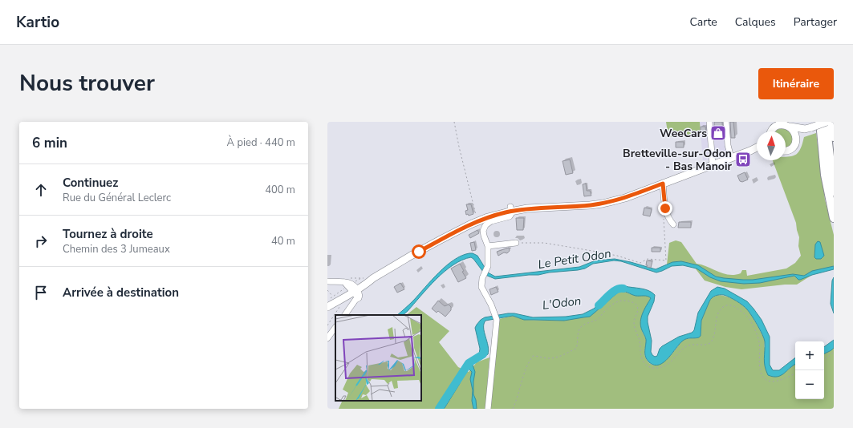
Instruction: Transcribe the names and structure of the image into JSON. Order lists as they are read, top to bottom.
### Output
{
  "water": ["Le Petit Odon", "L'Odon"],
  "places": {
    "shop": ["WeeCars"],
    "bus stop": ["Bretteville-sur-Odon - Bas Manoir"]
  },
  "north": "top",
  "page": {
    "header": "Kartio",
    "nav": ["Carte", "Calques", "Partager"],
    "title": "Nous trouver",
    "buttons": "Itinéraire",
    "heading": ["6 min", "À pied · 440 m"],
    "list": [
      ["Continuez", "Rue du Général Leclerc", "400 m"],
      ["Tournez à droite", "Chemin des 3 Jumeaux", "40 m"],
      "Arrivée à destination"
    ],
    "map_buttons": ["+", "−"]
  }
}
